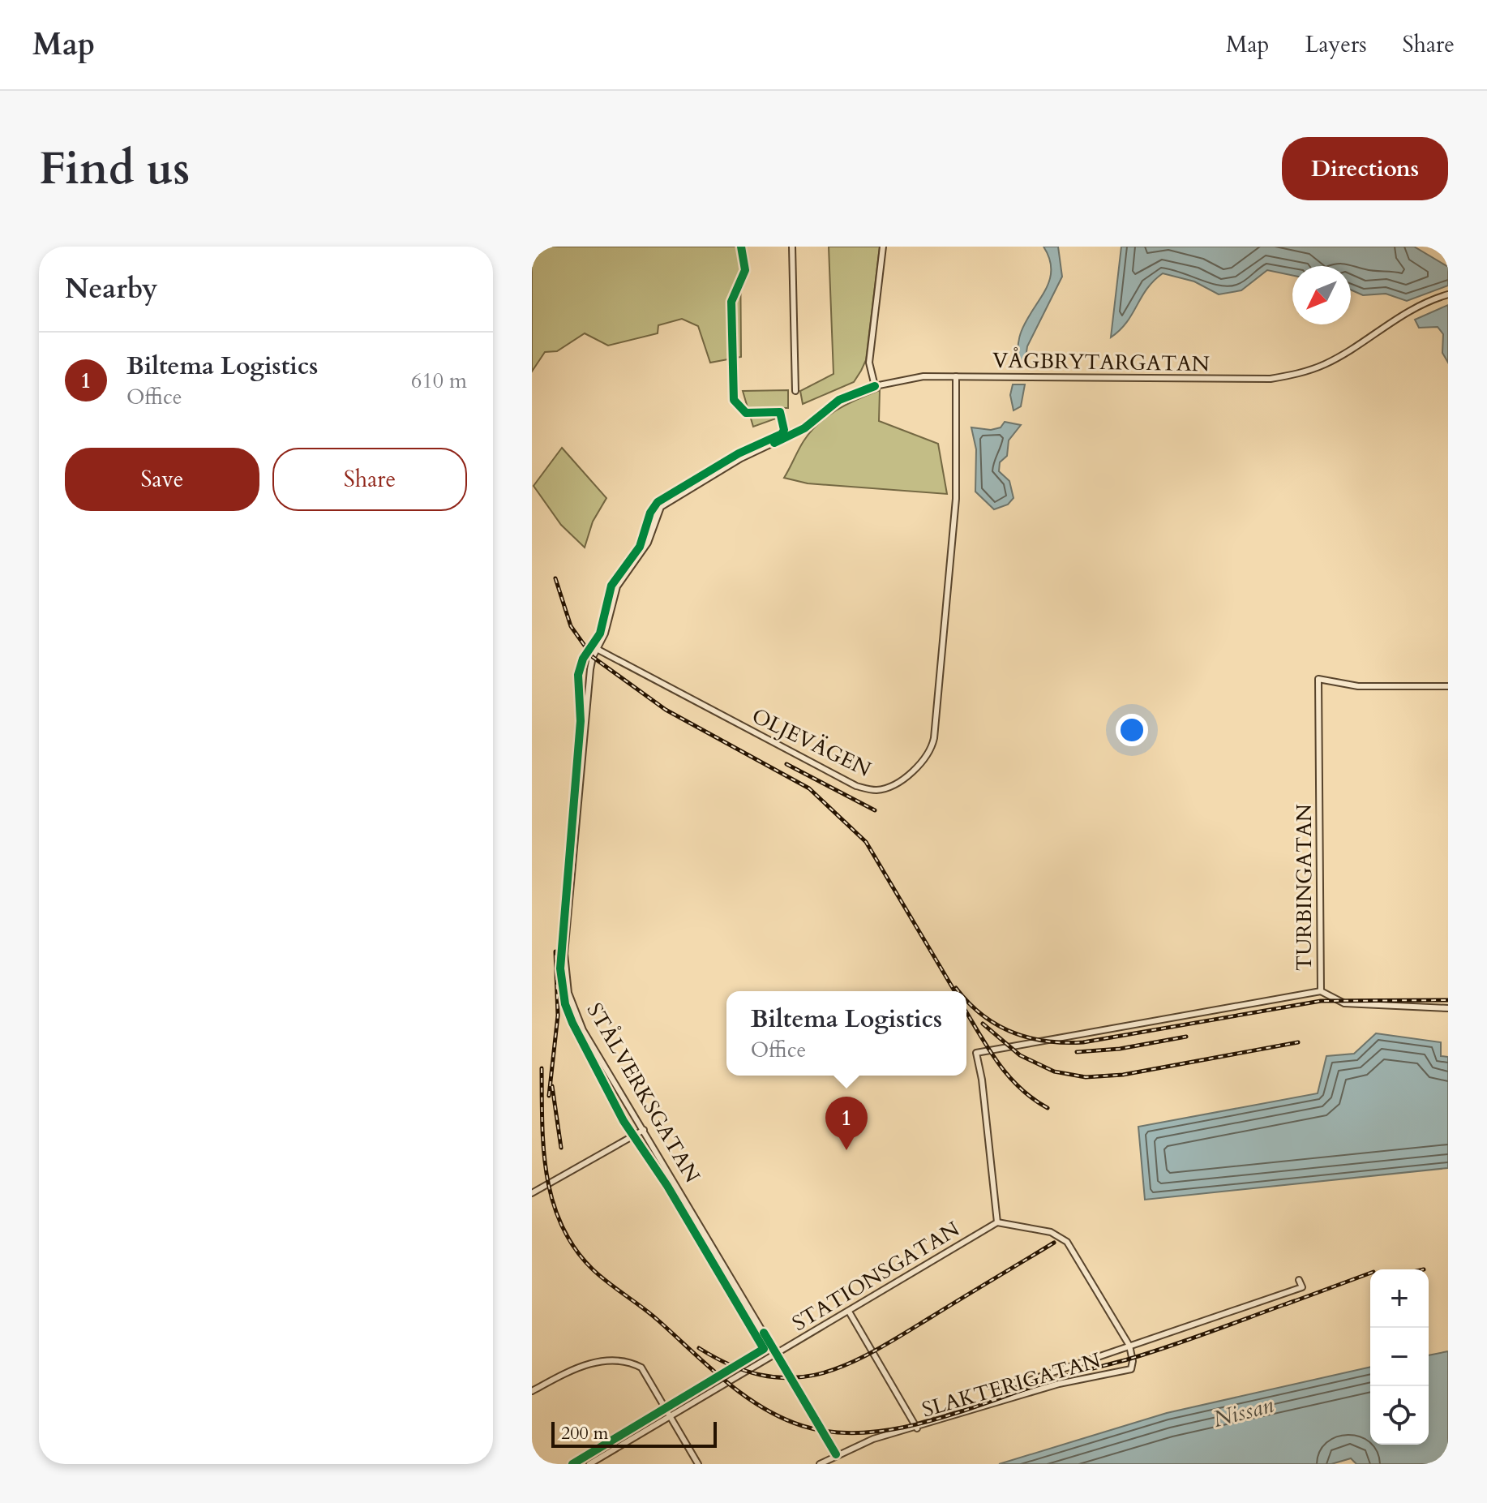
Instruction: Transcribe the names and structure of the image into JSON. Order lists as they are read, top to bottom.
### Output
{
  "streets": {
    "street": [
      "VÅGBRYTARGATAN",
      "OLJEVÄGEN",
      "TURBINGATAN",
      "STÅLVERKSGATAN",
      "STATIONSGATAN",
      "SLAKTERIGATAN"
    ]
  },
  "crossings": [
    ["VÅGBRYTARGATAN", "OLJEVÄGEN"],
    ["VÅGBRYTARGATAN", "STÅLVERKSGATAN"],
    ["OLJEVÄGEN", "STÅLVERKSGATAN"],
    ["TURBINGATAN", "STATIONSGATAN"],
    ["STÅLVERKSGATAN", "STATIONSGATAN"],
    ["STATIONSGATAN", "SLAKTERIGATAN"]
  ],
  "water": ["Nissan"],
  "scale_bar": "200 m",
  "north": "bottom left",
  "page": {
    "header": "Map",
    "nav": ["Map", "Layers", "Share"],
    "buttons": [
      "Directions",
      ["Save", "Share"]
    ],
    "title": "Find us",
    "heading": "Nearby",
    "list": [
      {
        "mark": "1",
        "name": "Biltema Logistics",
        "note": "Office",
        "value": "610 m"
      }
    ],
    "popup": ["Biltema Logistics", "Office"],
    "pins": "1",
    "map_buttons": ["+", "−"],
    "scale": "200 m"
  }
}
